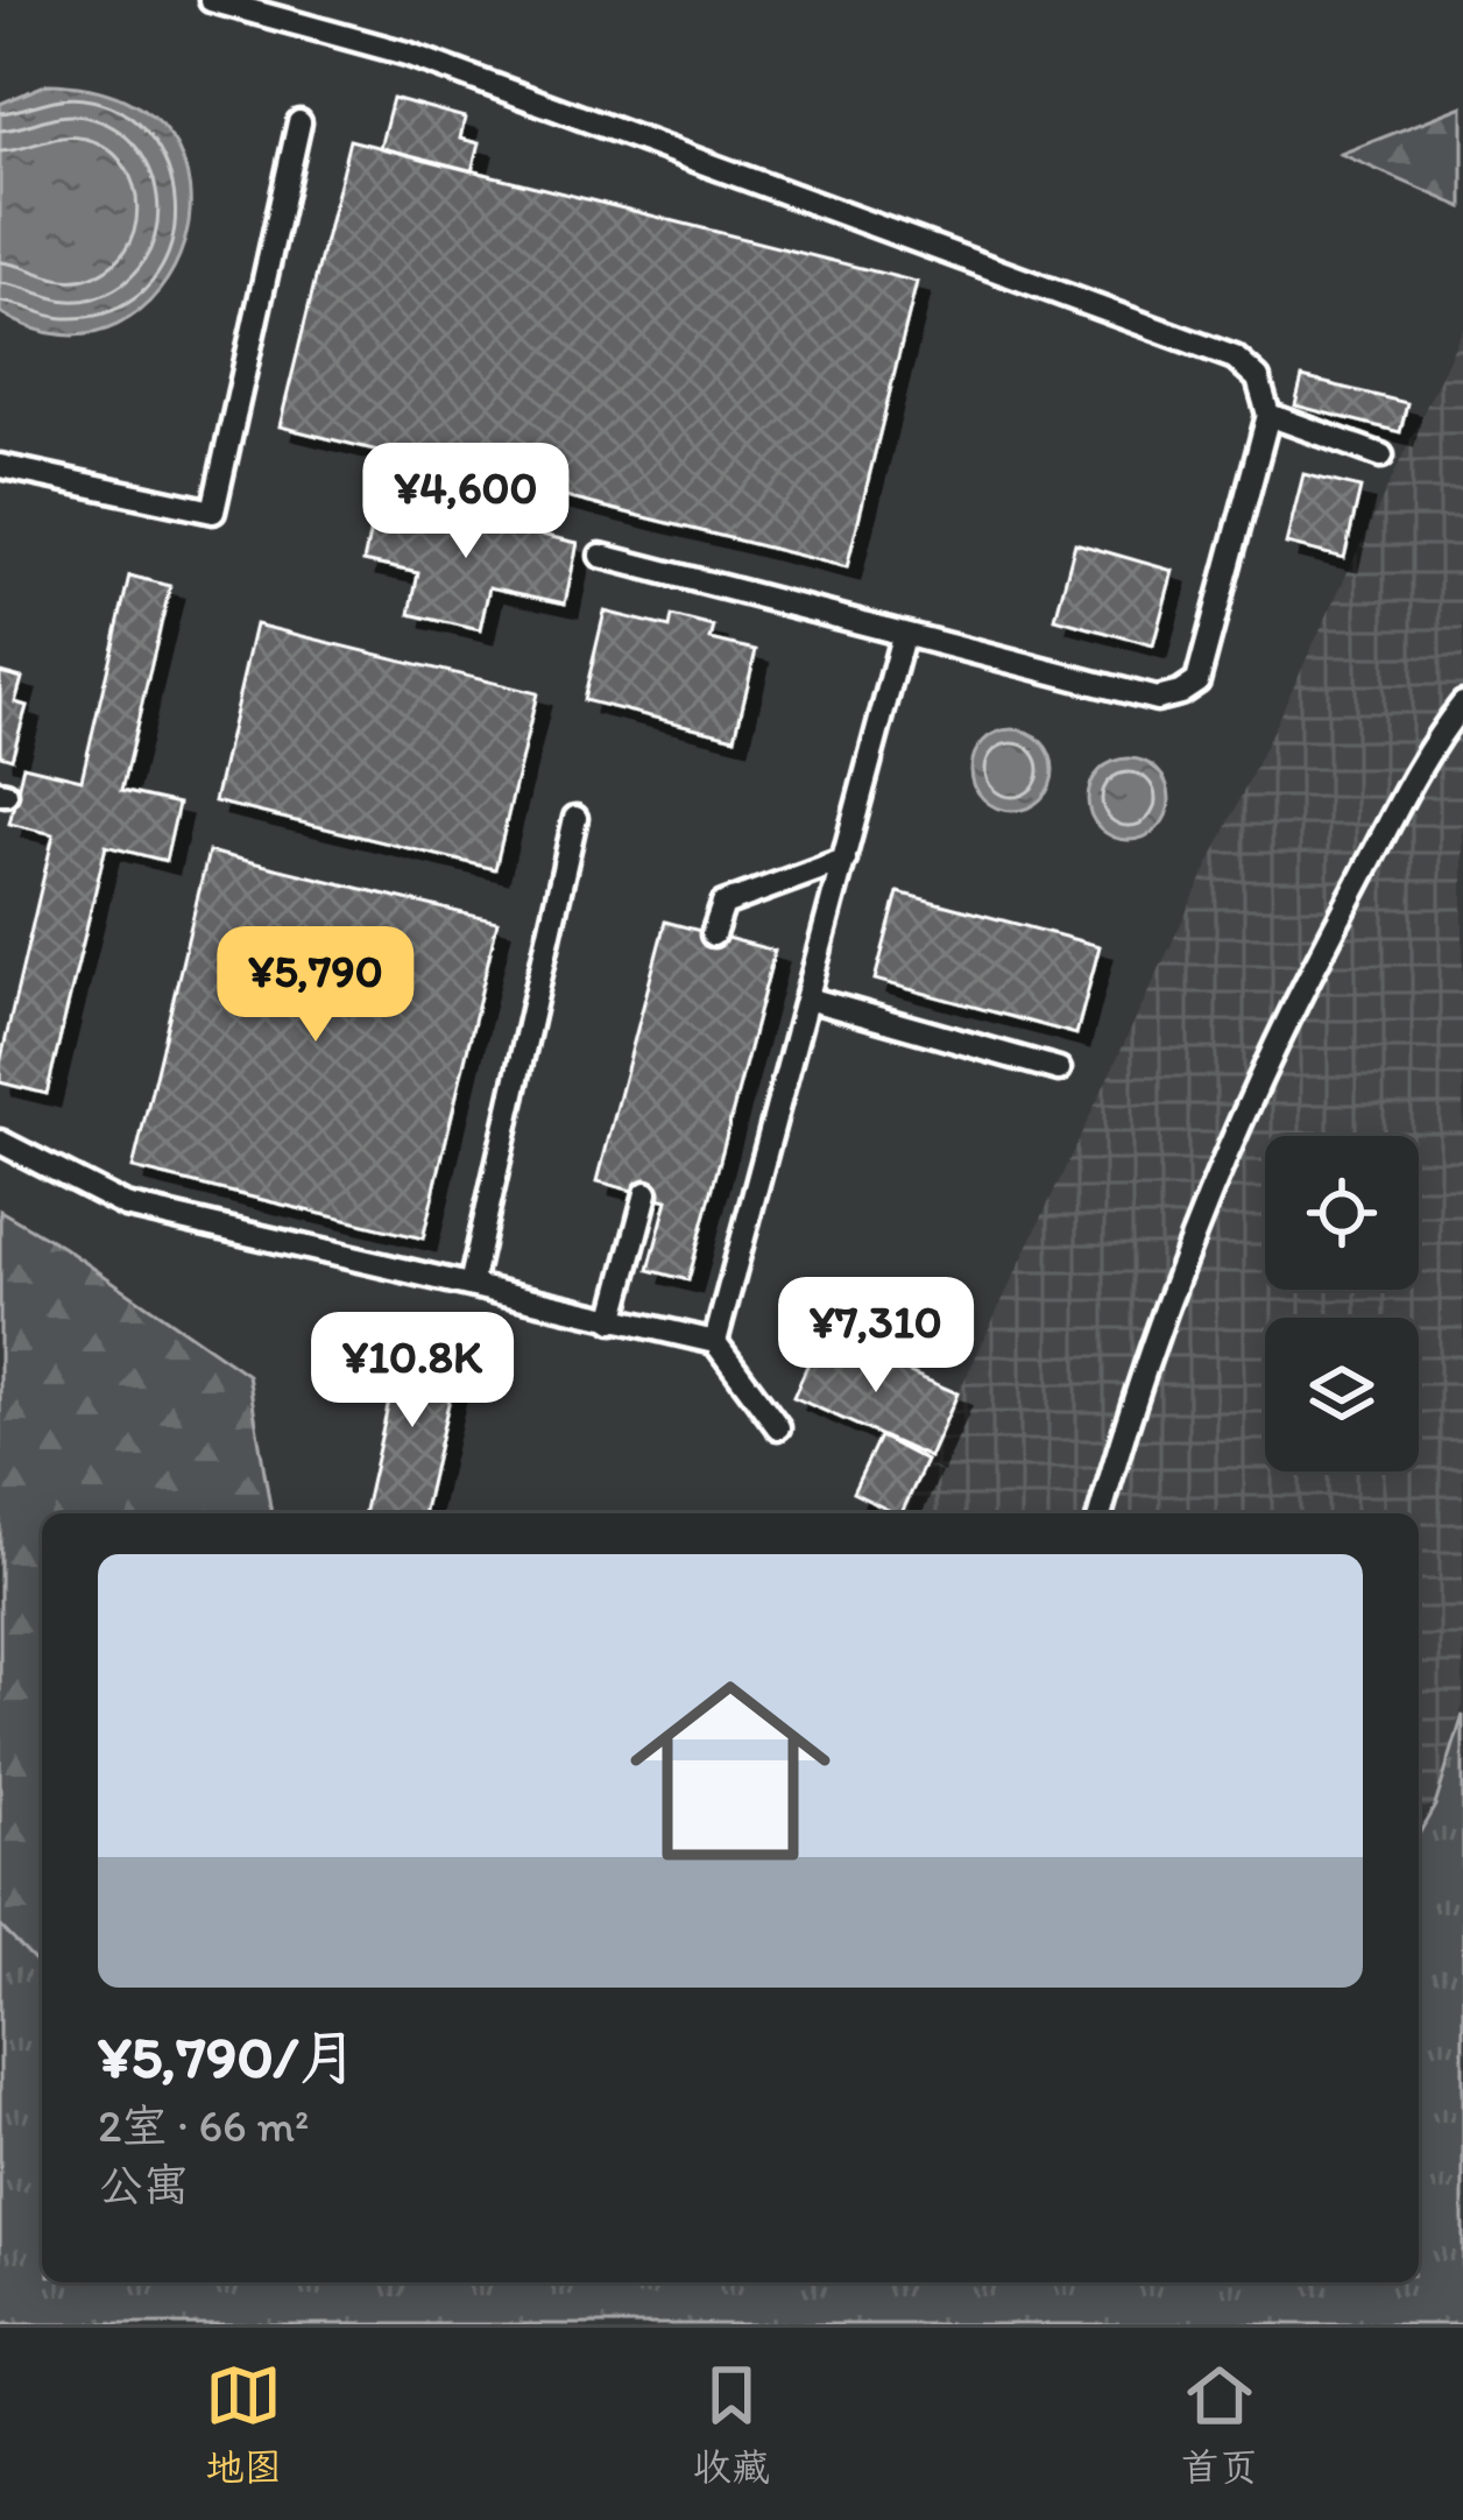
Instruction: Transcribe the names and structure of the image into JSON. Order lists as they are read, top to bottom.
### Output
{
  "page": {
    "price": [
      "¥4,600",
      "¥5,790",
      "¥7,310",
      "¥10.8K"
    ],
    "list": [
      {
        "name": "¥5,790/月",
        "note": "2室 · 66 m² · 公寓"
      }
    ],
    "tabs": ["地图", "收藏", "首页"]
  }
}
